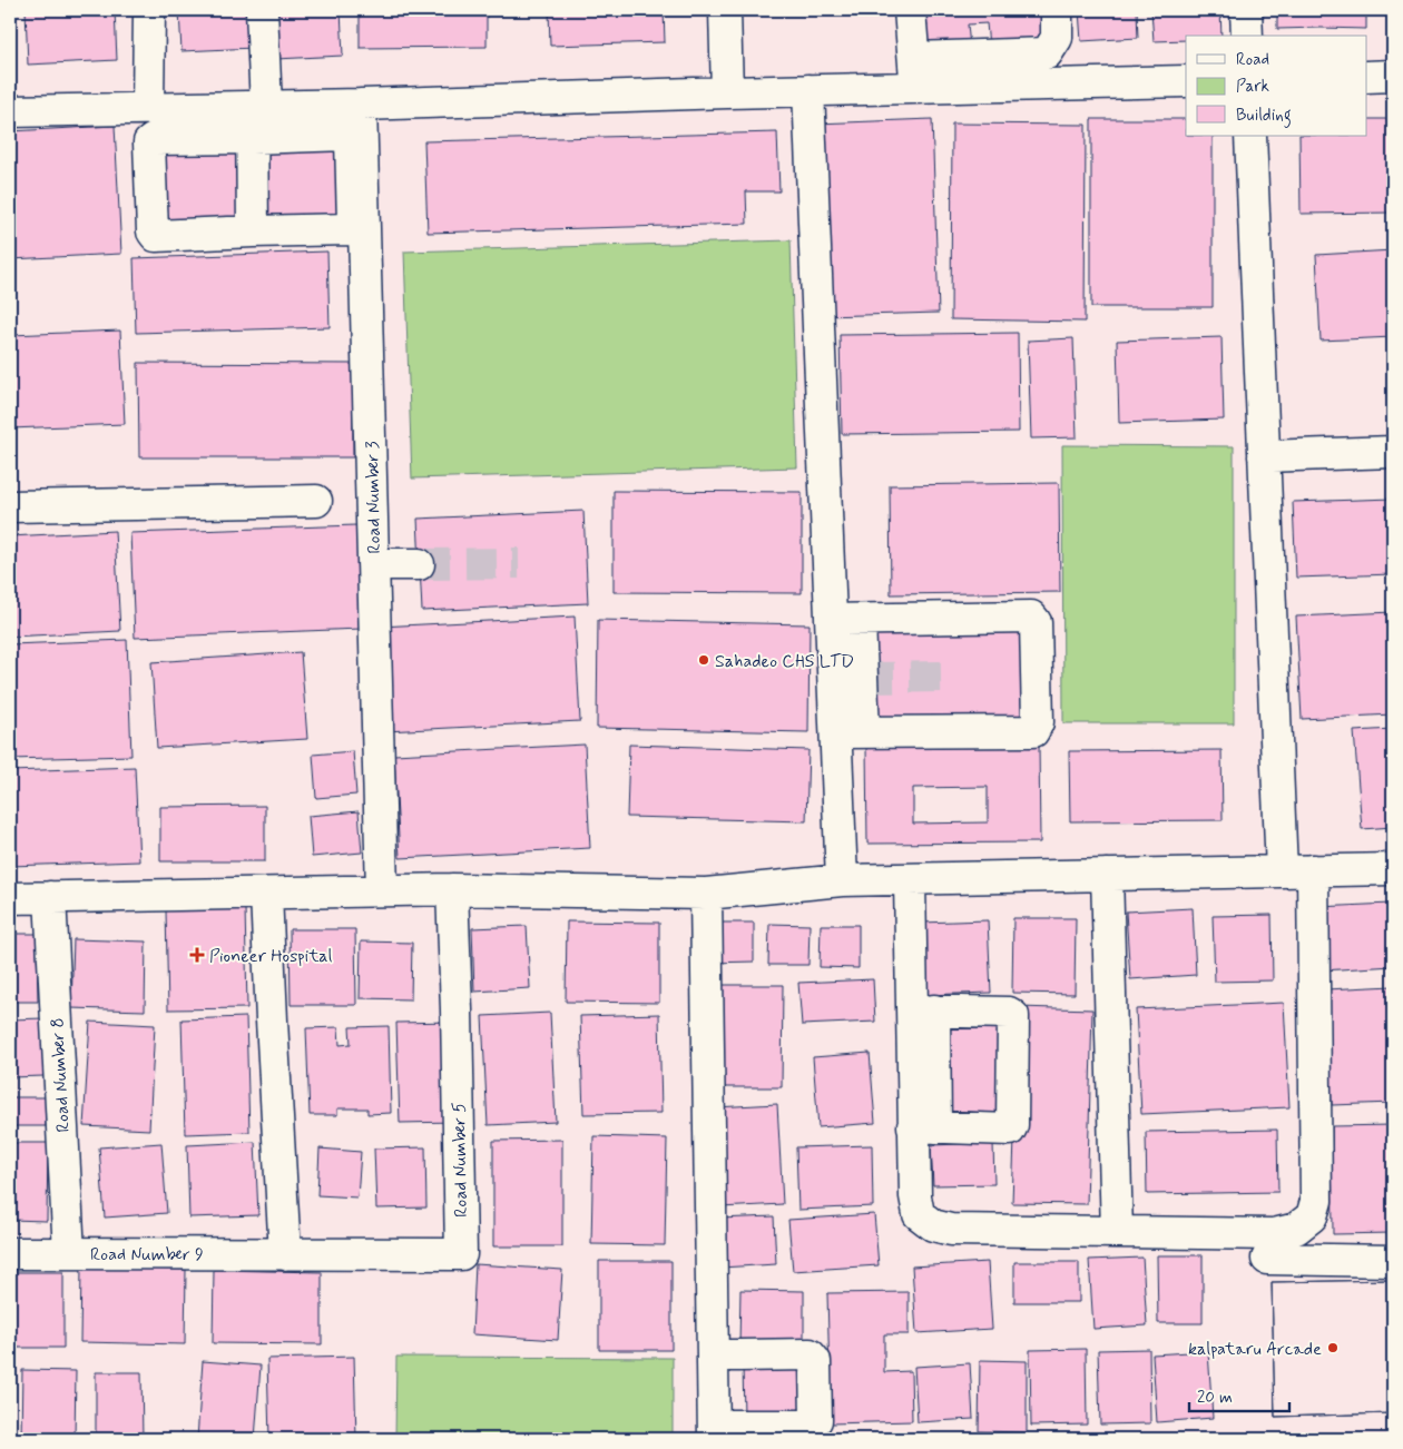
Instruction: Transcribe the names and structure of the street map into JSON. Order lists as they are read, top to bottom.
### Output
{
  "streets": {
    "street": [
      "Road Number 3",
      "Road Number 8",
      "Road Number 5",
      "Road Number 9"
    ]
  },
  "crossings": [
    ["Road Number 8", "Road Number 9"],
    ["Road Number 5", "Road Number 9"]
  ],
  "places": {
    "other": ["Sahadeo CHS LTD", "kalpataru Arcade"],
    "health": ["Pioneer Hospital"]
  },
  "legend": ["Road", "Park", "Building"],
  "scale_bar": "20 m"
}
